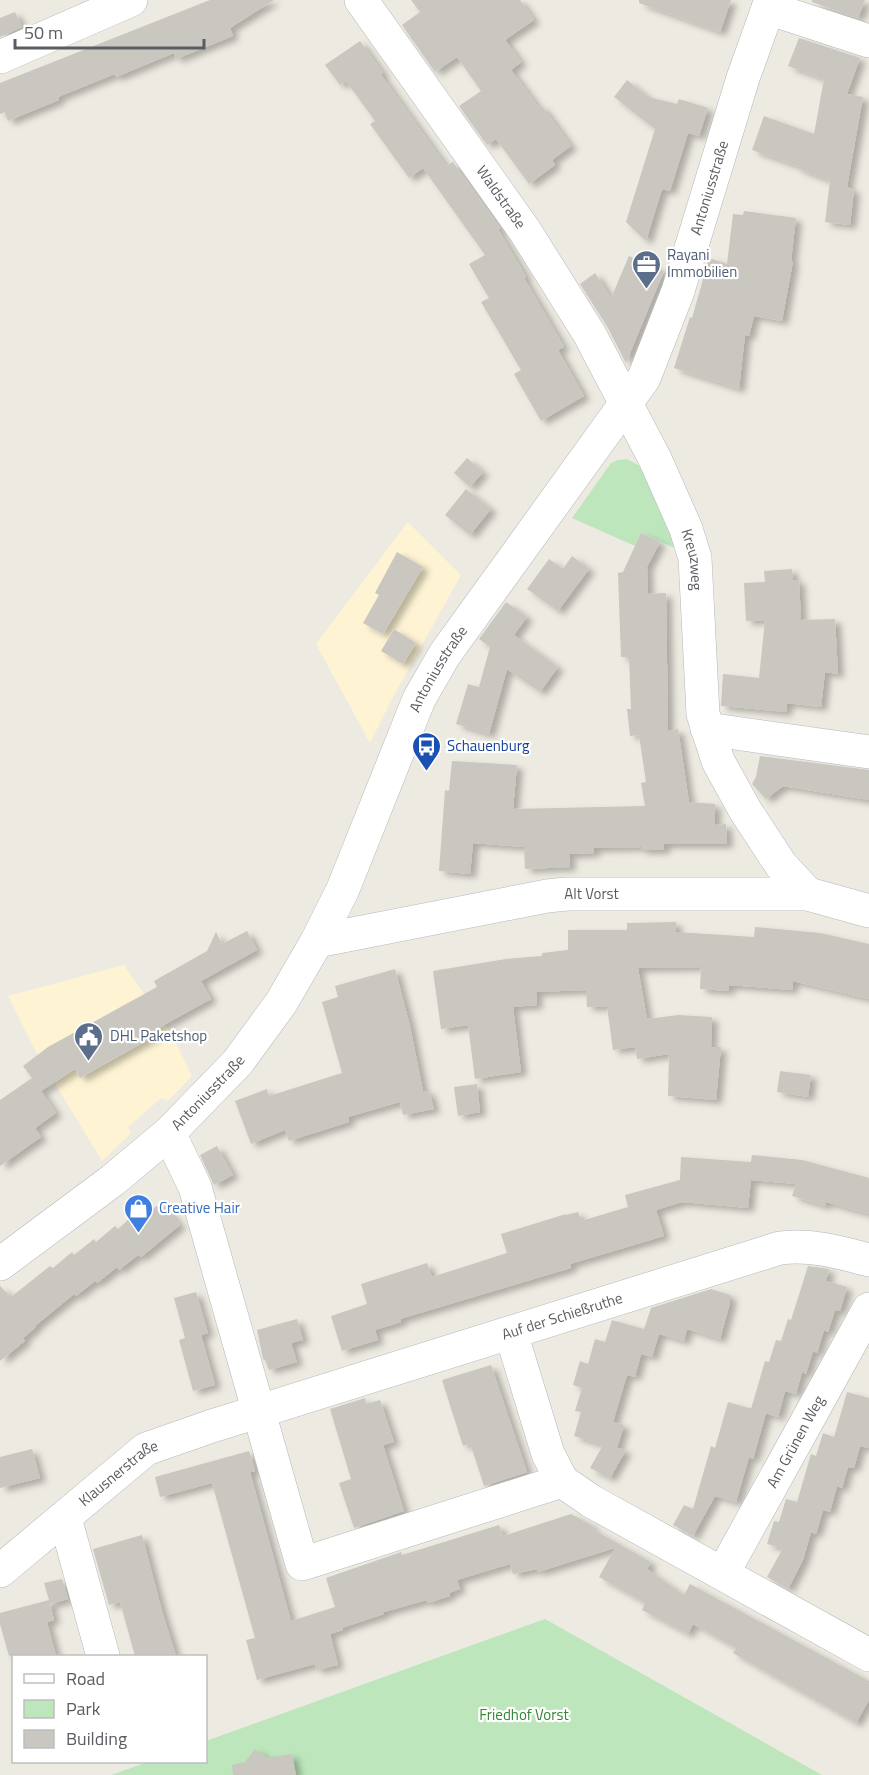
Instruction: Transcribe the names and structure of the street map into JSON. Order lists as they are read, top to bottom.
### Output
{
  "streets": {
    "street": [
      "Antoniusstraße",
      "Waldstraße",
      "Kreuzweg",
      "Alt Vorst",
      "Auf der Schießruthe",
      "Am Grünen Weg",
      "Klausnerstraße"
    ]
  },
  "crossings": [
    ["Antoniusstraße", "Waldstraße"],
    ["Antoniusstraße", "Kreuzweg"],
    ["Antoniusstraße", "Alt Vorst"],
    ["Waldstraße", "Kreuzweg"],
    ["Kreuzweg", "Alt Vorst"],
    ["Auf der Schießruthe", "Klausnerstraße"]
  ],
  "parks": ["Friedhof Vorst"],
  "places": {
    "office": ["Rayani Immobilien"],
    "bus stop": ["Schauenburg"],
    "public building": ["DHL Paketshop"],
    "shop": ["Creative Hair"]
  },
  "legend": ["Road", "Park", "Building"],
  "scale_bar": "50 m"
}
